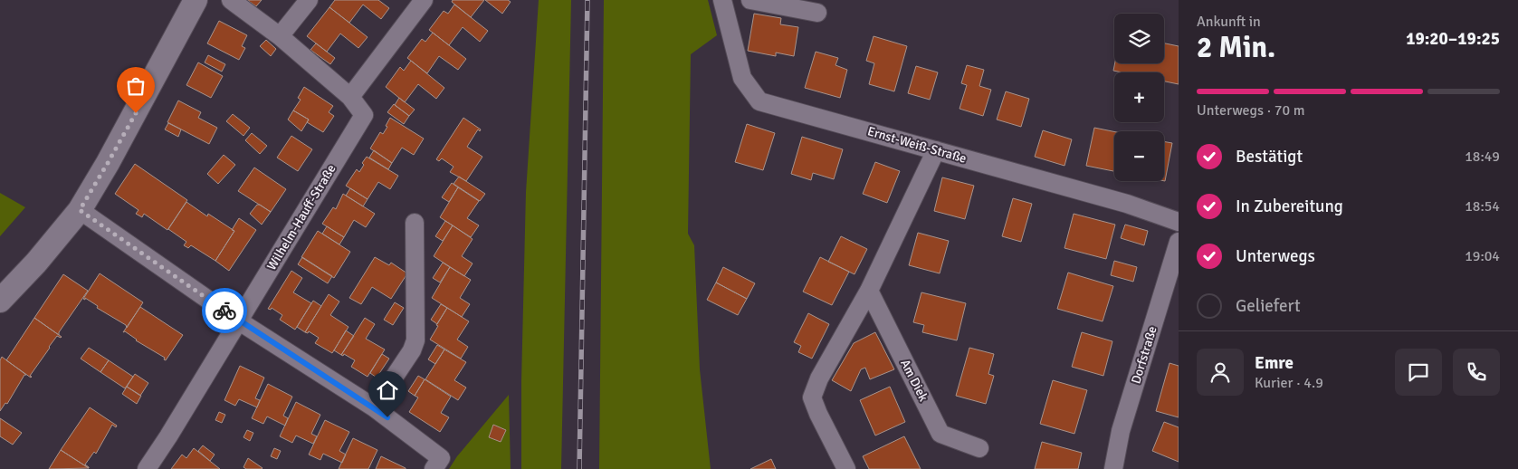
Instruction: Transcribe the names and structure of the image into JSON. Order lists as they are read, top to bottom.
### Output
{
  "streets": {
    "street": [
      "Ernst-Weiß-Straße",
      "Wilhelm-Hauff-Straße",
      "Dorfstraße",
      "Am Diek"
    ]
  },
  "page": {
    "heading": ["2 Min.", "Ankunft in", "19:20–19:25"],
    "panel": ["Emre", "Kurier · 4.9"],
    "map_buttons": ["+", "−"],
    "bar": "Unterwegs · 70 m",
    "list": [
      ["Bestätigt", "18:49"],
      ["In Zubereitung", "18:54"],
      ["Unterwegs", "19:04"],
      "Geliefert"
    ]
  }
}
